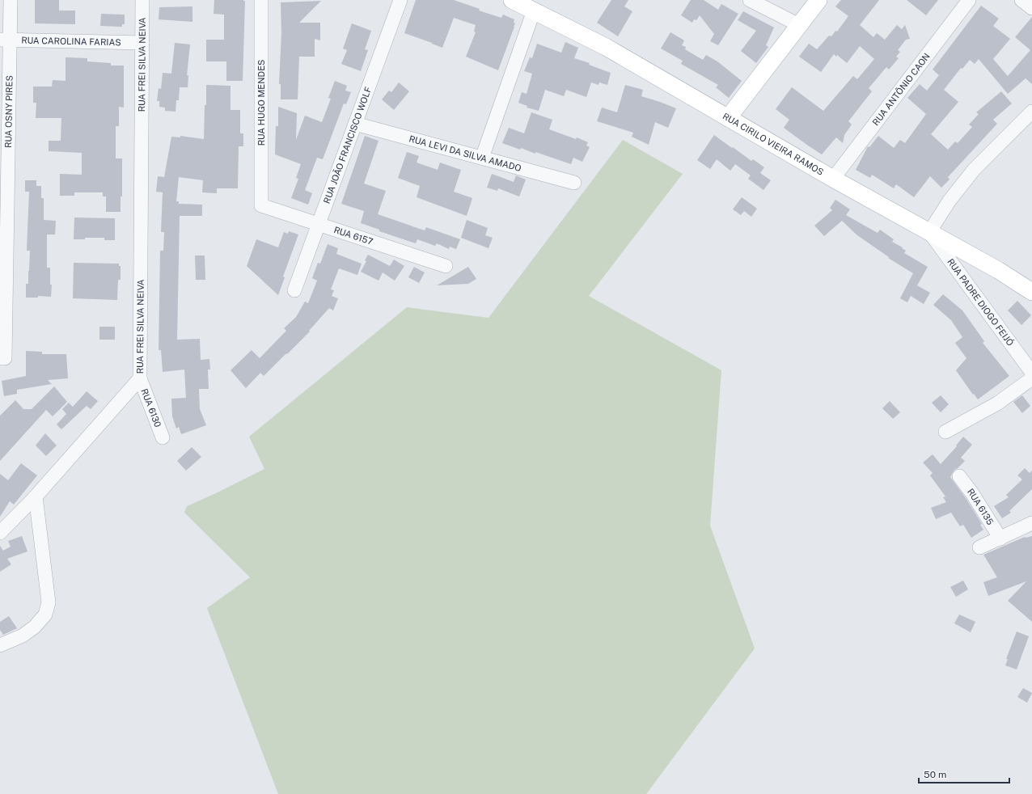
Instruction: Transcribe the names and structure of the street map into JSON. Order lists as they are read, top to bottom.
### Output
{
  "streets": {
    "main road": ["RUA CIRILO VIEIRA RAMOS"],
    "street": [
      "RUA CAROLINA FARIAS",
      "RUA FREI SILVA NEIVA",
      "RUA ANTÔNIO CAON",
      "RUA HUGO MENDES",
      "RUA OSNY PIRES",
      "RUA JOÃO FRANCISCO WOLF",
      "RUA LEVI DA SILVA AMADO",
      "RUA 6157",
      "RUA PADRE DIOGO FEIJÓ",
      "RUA 6130",
      "RUA 6135"
    ]
  },
  "crossings": [
    ["RUA CAROLINA FARIAS", "RUA FREI SILVA NEIVA"],
    ["RUA CAROLINA FARIAS", "RUA OSNY PIRES"],
    ["RUA FREI SILVA NEIVA", "RUA 6130"],
    ["RUA ANTÔNIO CAON", "RUA CIRILO VIEIRA RAMOS"],
    ["RUA HUGO MENDES", "RUA 6157"],
    ["RUA CIRILO VIEIRA RAMOS", "RUA PADRE DIOGO FEIJÓ"],
    ["RUA JOÃO FRANCISCO WOLF", "RUA LEVI DA SILVA AMADO"],
    ["RUA JOÃO FRANCISCO WOLF", "RUA 6157"]
  ],
  "scale_bar": "50 m"
}
